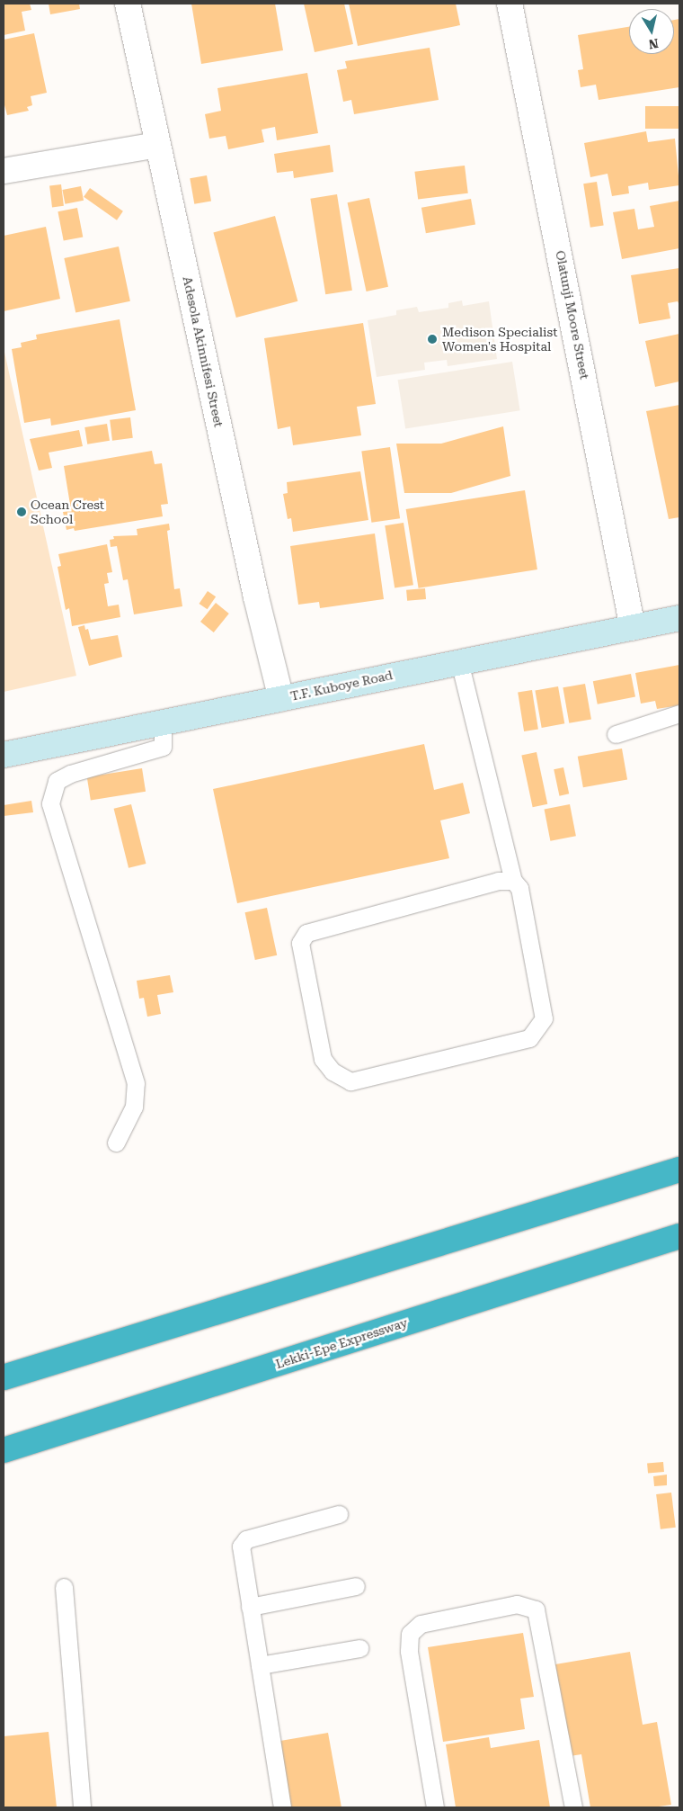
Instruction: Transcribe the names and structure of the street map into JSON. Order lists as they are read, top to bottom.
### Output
{
  "streets": {
    "highway": ["Lekki-Epe Expressway"],
    "street": ["Olatunji Moore Street", "Adesola Akinnifesi Street", "T.F. Kuboye Road"]
  },
  "crossings": [
    ["Olatunji Moore Street", "T.F. Kuboye Road"],
    ["Adesola Akinnifesi Street", "T.F. Kuboye Road"]
  ],
  "places": ["Medison Specialist Women's Hospital", "Ocean Crest School"],
  "north": "bottom"
}
